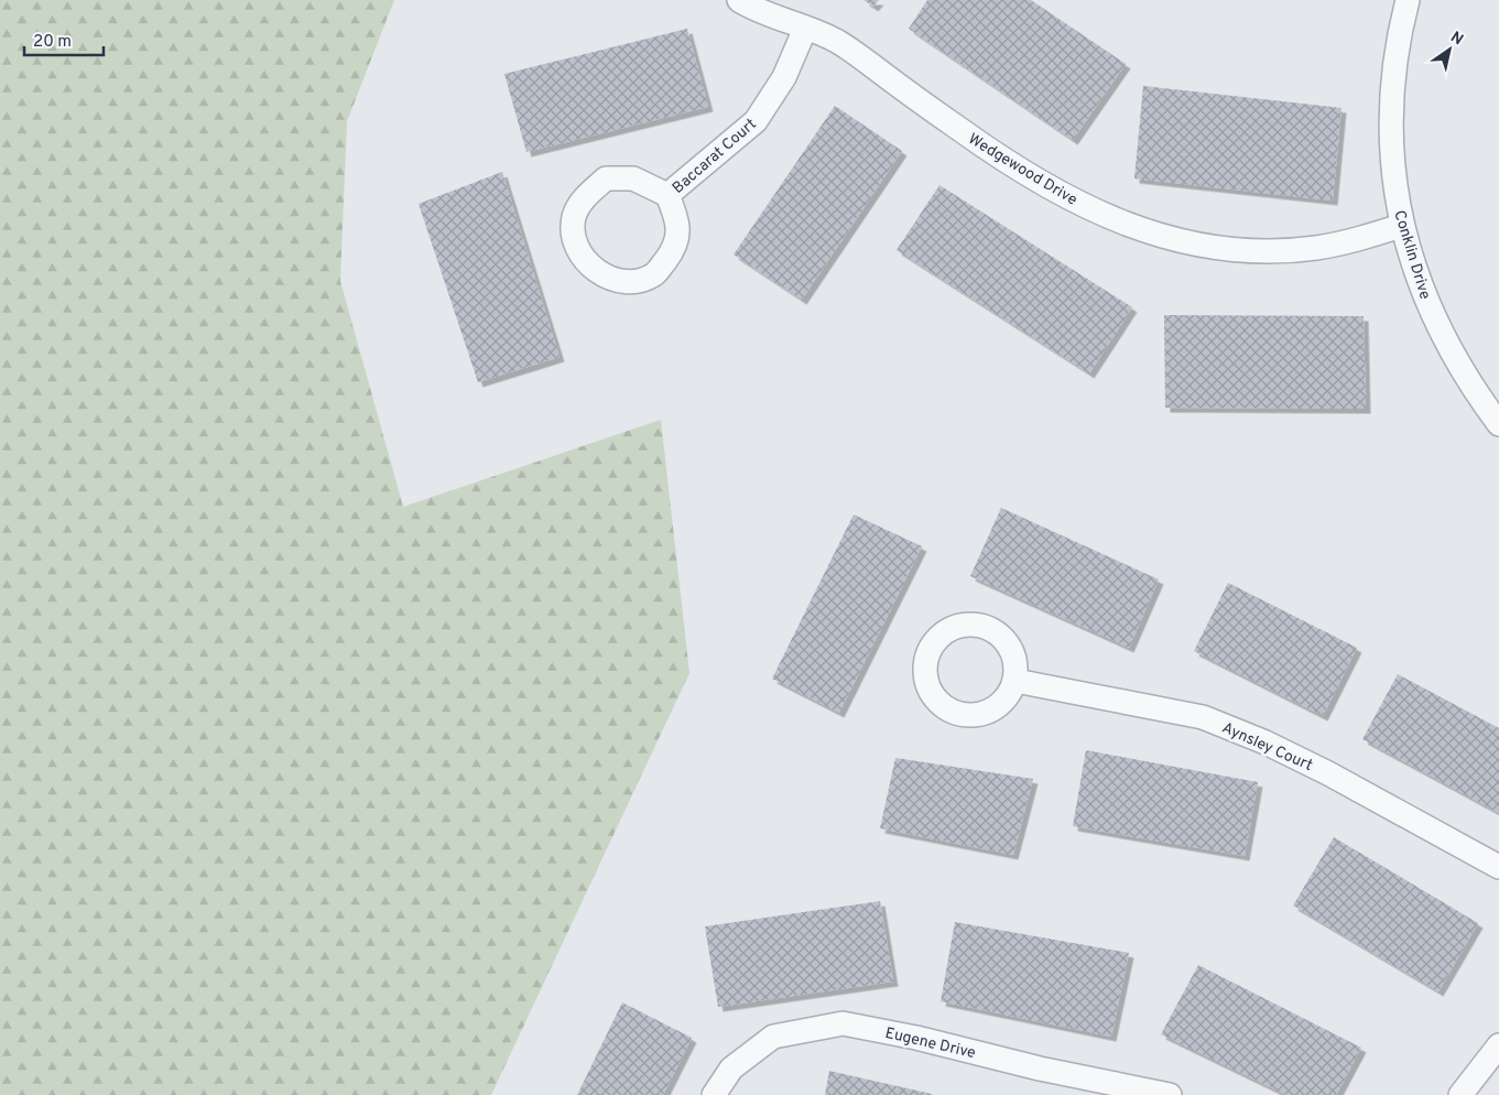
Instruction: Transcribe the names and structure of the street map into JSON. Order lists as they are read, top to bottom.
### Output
{
  "streets": {
    "street": [
      "Baccarat Court",
      "Wedgewood Drive",
      "Conklin Drive",
      "Aynsley Court",
      "Eugene Drive"
    ]
  },
  "crossings": [
    ["Baccarat Court", "Wedgewood Drive"],
    ["Wedgewood Drive", "Conklin Drive"]
  ],
  "scale_bar": "20 m",
  "north": "top right"
}
